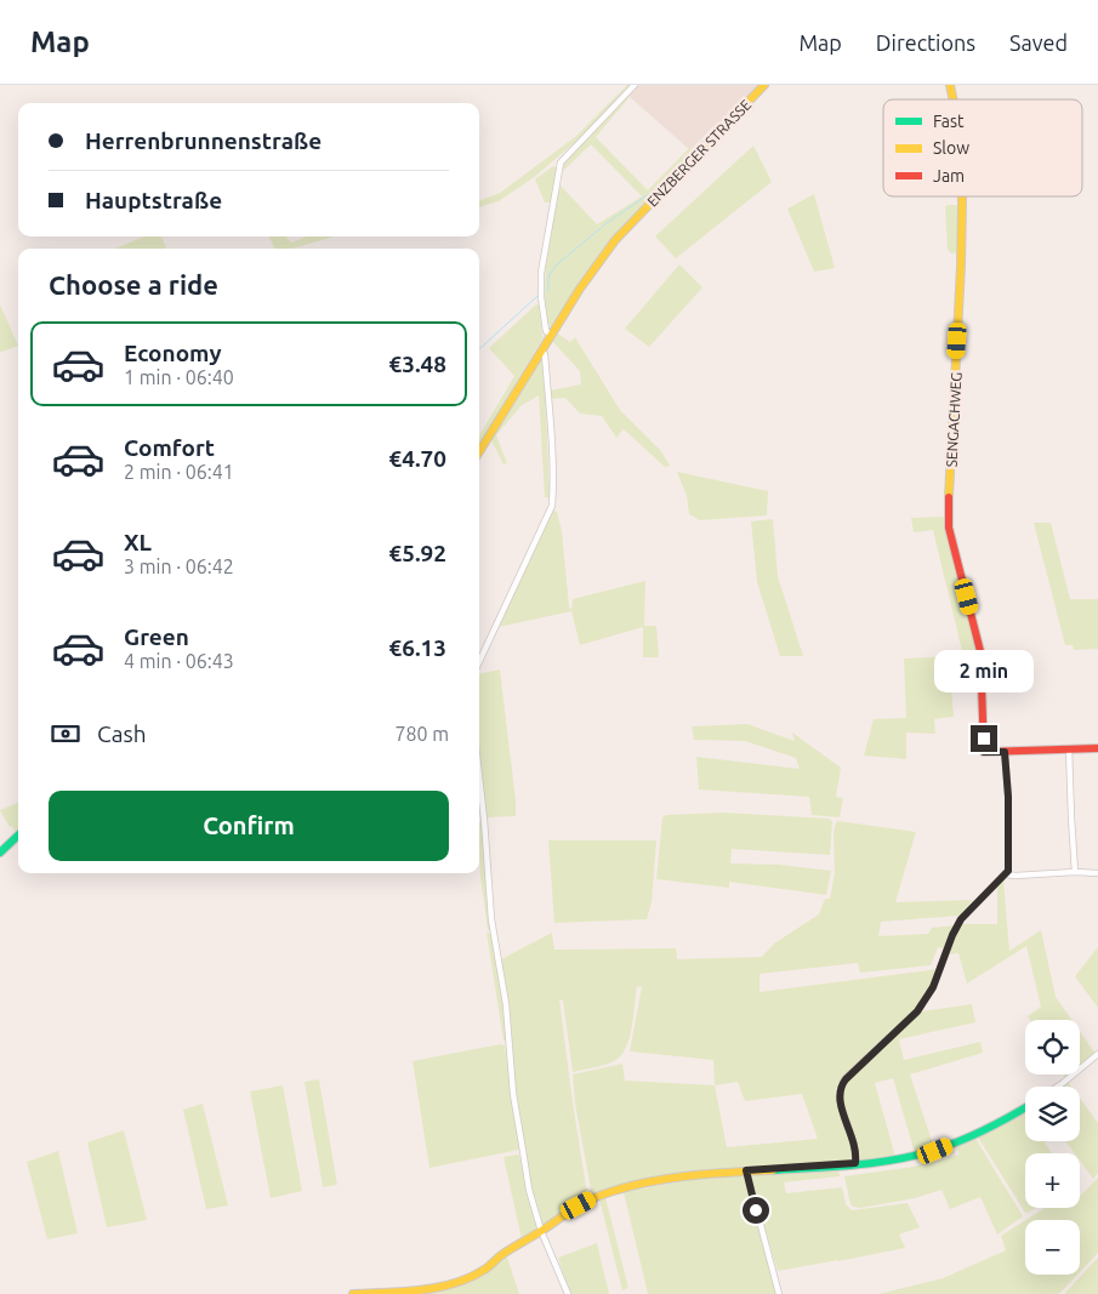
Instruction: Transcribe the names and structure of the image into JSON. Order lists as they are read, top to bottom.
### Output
{
  "streets": {
    "street": ["ENZBERGER STRASSE", "SENGACHWEG"]
  },
  "legend": ["Fast", "Slow", "Jam"],
  "page": {
    "header": "Map",
    "nav": ["Map", "Directions", "Saved"],
    "banner": ["Herrenbrunnenstraße", "Hauptstraße"],
    "heading": "Choose a ride",
    "list": [
      {
        "name": "Economy",
        "note": "1 min · 06:40",
        "value": "€3.48"
      },
      {
        "name": "Comfort",
        "note": "2 min · 06:41",
        "value": "€4.70"
      },
      {
        "name": "XL",
        "note": "3 min · 06:42",
        "value": "€5.92"
      },
      {
        "name": "Green",
        "note": "4 min · 06:43",
        "value": "€6.13"
      }
    ],
    "bubble": "2 min",
    "pay": ["Cash", "780 m"],
    "buttons": "Confirm",
    "map_buttons": ["+", "−"]
  }
}
